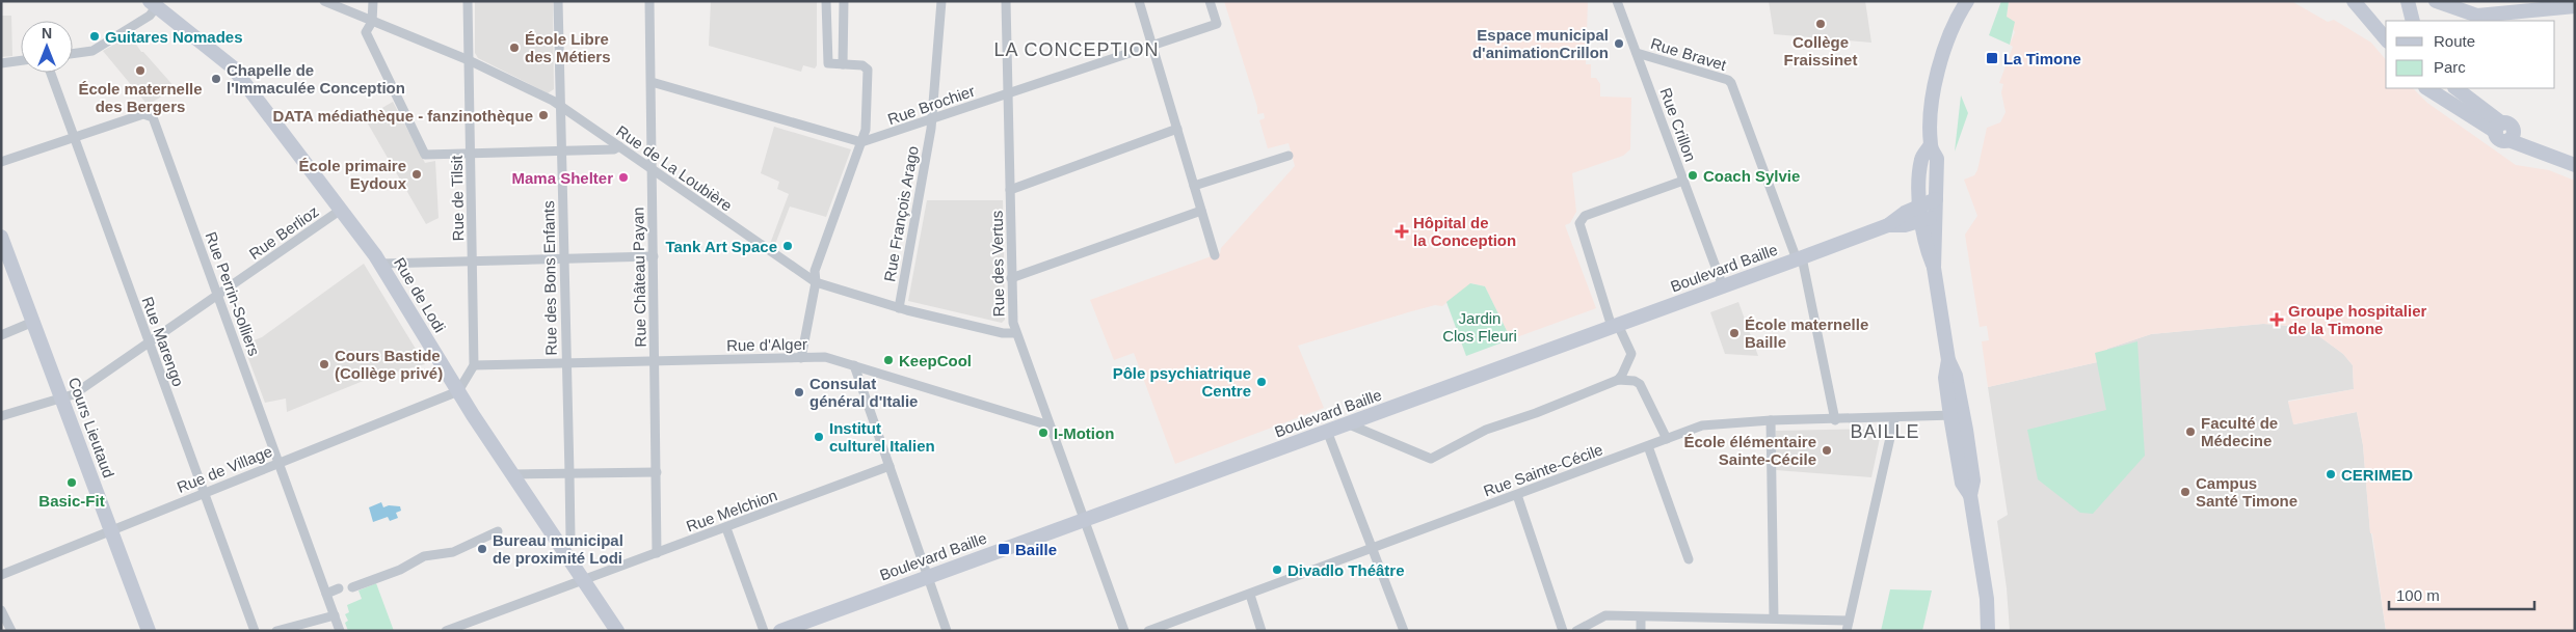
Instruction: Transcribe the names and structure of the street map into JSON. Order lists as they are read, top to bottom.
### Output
{
  "streets": {
    "main road": ["Boulevard Baille", "Rue de Lodi", "Cours Lieutaud"],
    "street": [
      "Rue Bravet",
      "Rue Brochier",
      "Rue Crillon",
      "Rue de La Loubière",
      "Rue de Tilsit",
      "Rue François Arago",
      "Rue Berlioz",
      "Rue des Vertus",
      "Rue Château Payan",
      "Rue des Bons Enfants",
      "Rue Perrin-Solliers",
      "Rue Marengo",
      "Rue d'Alger",
      "Rue de Village",
      "Rue Sainte-Cécile",
      "Rue Melchion"
    ]
  },
  "crossings": [
    ["Rue Bravet", "Rue Crillon"],
    ["Rue Bravet", "Boulevard Baille"],
    ["Rue Brochier", "Rue François Arago"],
    ["Rue Brochier", "Rue des Vertus"],
    ["Rue Crillon", "Boulevard Baille"],
    ["Rue de La Loubière", "Rue de Tilsit"],
    ["Rue de La Loubière", "Rue François Arago"],
    ["Rue de La Loubière", "Rue des Vertus"],
    ["Rue de La Loubière", "Rue Château Payan"],
    ["Rue de La Loubière", "Rue des Bons Enfants"],
    ["Rue de Tilsit", "Rue d'Alger"],
    ["Rue Berlioz", "Rue Perrin-Solliers"],
    ["Rue Berlioz", "Rue de Lodi"],
    ["Rue Berlioz", "Rue Marengo"],
    ["Rue Berlioz", "Cours Lieutaud"],
    ["Rue des Vertus", "Boulevard Baille"],
    ["Rue des Vertus", "Rue d'Alger"],
    ["Rue Château Payan", "Rue d'Alger"],
    ["Rue Château Payan", "Rue Melchion"],
    ["Rue des Bons Enfants", "Rue de Lodi"],
    ["Rue des Bons Enfants", "Rue d'Alger"],
    ["Rue Perrin-Solliers", "Rue Marengo"],
    ["Rue Perrin-Solliers", "Rue de Village"],
    ["Rue de Lodi", "Rue de Village"],
    ["Rue de Lodi", "Rue Melchion"],
    ["Rue Marengo", "Rue de Village"],
    ["Cours Lieutaud", "Rue de Village"]
  ],
  "districts": ["LA CONCEPTION", "BAILLE"],
  "parks": ["Jardin Clos Fleuri"],
  "places": {
    "other": [
      "Collège Fraissinet",
      "Guitares Nomades",
      "Espace municipal d'animationCrillon",
      "École Libre des Métiers",
      "École maternelle des Bergers",
      "Chapelle de l'Immaculée Conception",
      "DATA médiathèque - fanzinothèque",
      "École primaire Eydoux",
      "Coach Sylvie",
      "Mama Shelter",
      "Tank Art Space",
      "École maternelle Baille",
      "KeepCool",
      "Cours Bastide (Collège privé)",
      "Pôle psychiatrique Centre",
      "Consulat général d'Italie",
      "Faculté de Médecine",
      "I-Motion",
      "Institut culturel Italien",
      "École élémentaire Sainte-Cécile",
      "CERIMED",
      "Basic-Fit",
      "Campus Santé Timone",
      "Bureau municipal de proximité Lodi",
      "Divadlo Théâtre"
    ],
    "transit": ["La Timone", "Baille"],
    "health": ["Hôpital de la Conception", "Groupe hospitalier de la Timone"]
  },
  "legend": ["Route", "Parc"],
  "scale_bar": "100 m",
  "north": "top"
}
